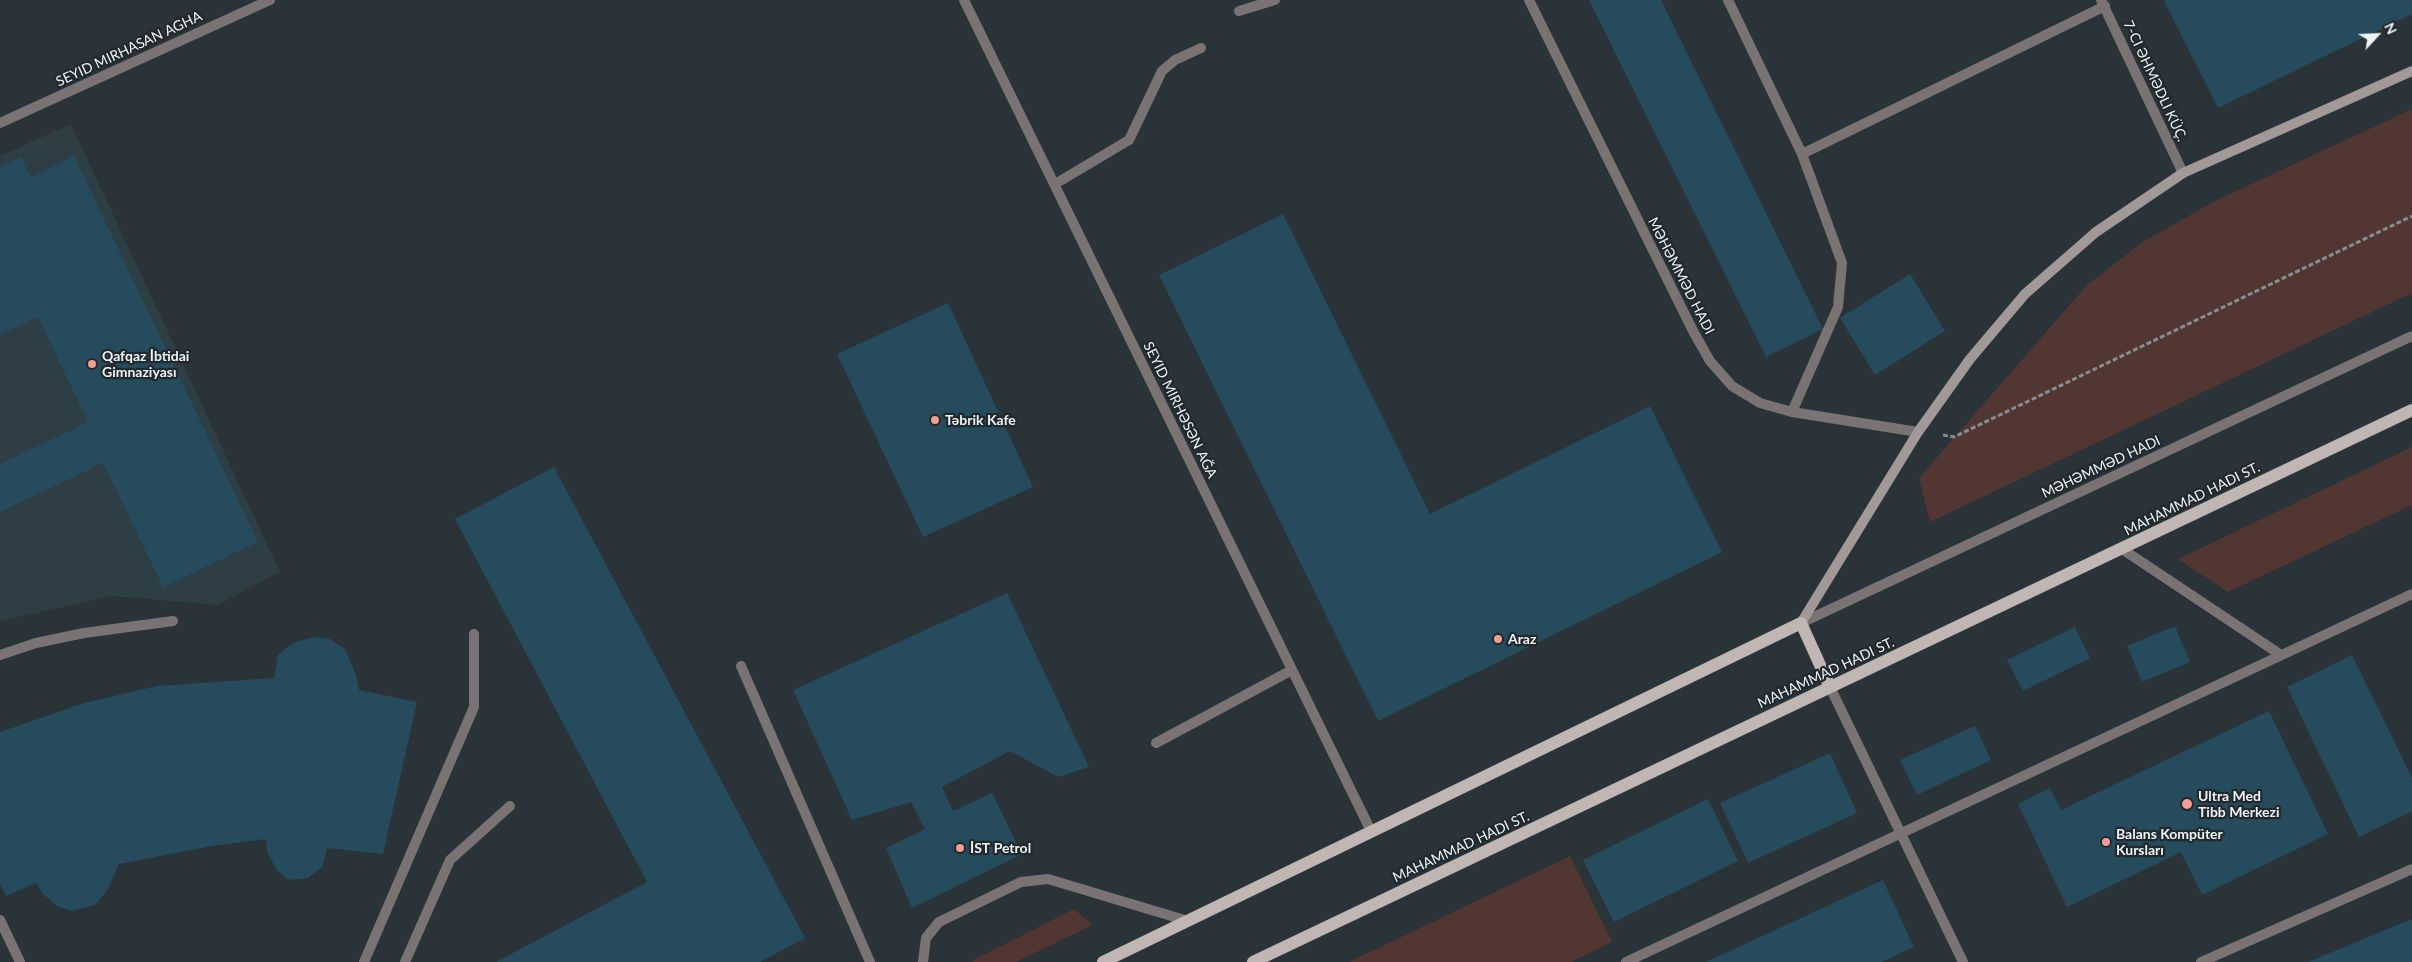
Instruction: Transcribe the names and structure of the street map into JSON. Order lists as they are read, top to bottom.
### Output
{
  "streets": {
    "main road": ["MAHAMMAD HADI ST."],
    "street": [
      "SEYID MIRHASAN AGHA",
      "7-CI ƏHMƏDLI KÜÇ.",
      "MƏHƏMMƏD HADI",
      "SEYID MIRHƏSƏN AĞA"
    ]
  },
  "places": [
    "Qafqaz İbtidai Gimnaziyası",
    "Təbrik Kafe",
    "Araz",
    "Ultra Med Tibb Merkezi",
    "Balans Kompüter Kursları",
    "İST Petrol"
  ],
  "north": "top right"
}
